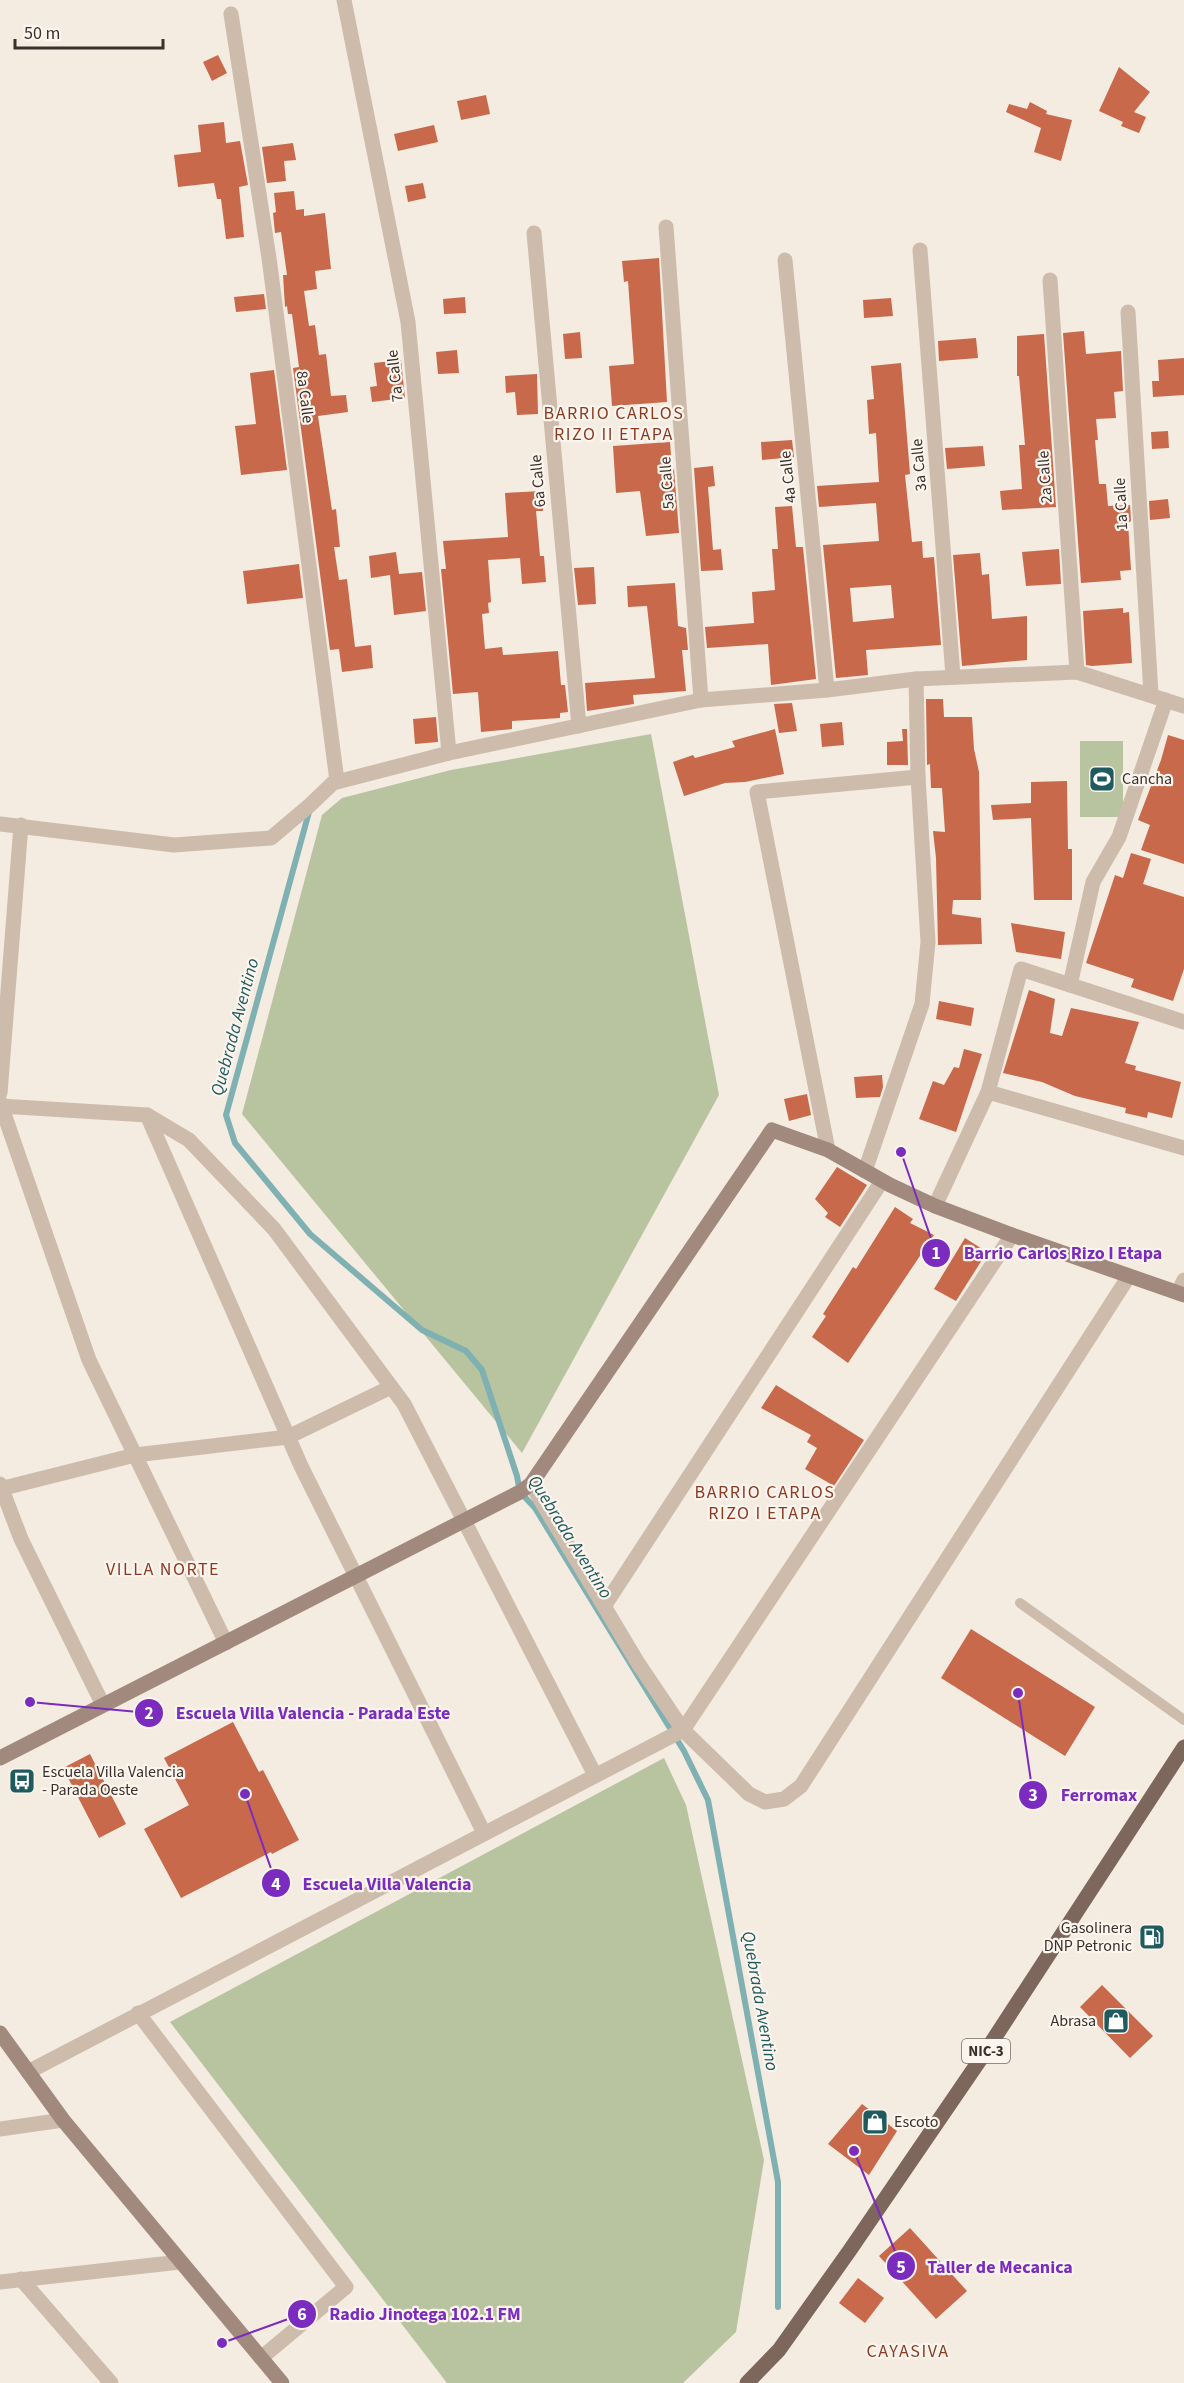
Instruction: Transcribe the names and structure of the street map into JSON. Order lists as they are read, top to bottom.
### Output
{
  "streets": {
    "main road": ["NIC-3"],
    "street": [
      "7a Calle",
      "8a Calle",
      "3a Calle",
      "4a Calle",
      "2a Calle",
      "6a Calle",
      "5a Calle",
      "1a Calle"
    ]
  },
  "districts": [
    "BARRIO CARLOS RIZO II ETAPA",
    "BARRIO CARLOS RIZO I ETAPA",
    "VILLA NORTE",
    "CAYASIVA"
  ],
  "water": ["Quebrada Aventino"],
  "places": {
    "sports": ["Cancha"],
    "other": [
      "Barrio Carlos Rizo I Etapa",
      "Ferromax",
      "Escuela Villa Valencia - Parada Este",
      "Escuela Villa Valencia",
      "Taller de Mecanica",
      "Radio Jinotega 102.1 FM"
    ],
    "bus stop": ["Escuela Villa Valencia - Parada Oeste"],
    "fuel station": ["Gasolinera DNP Petronic"],
    "shop": ["Abrasa", "Escoto"]
  },
  "scale_bar": "50 m"
}
